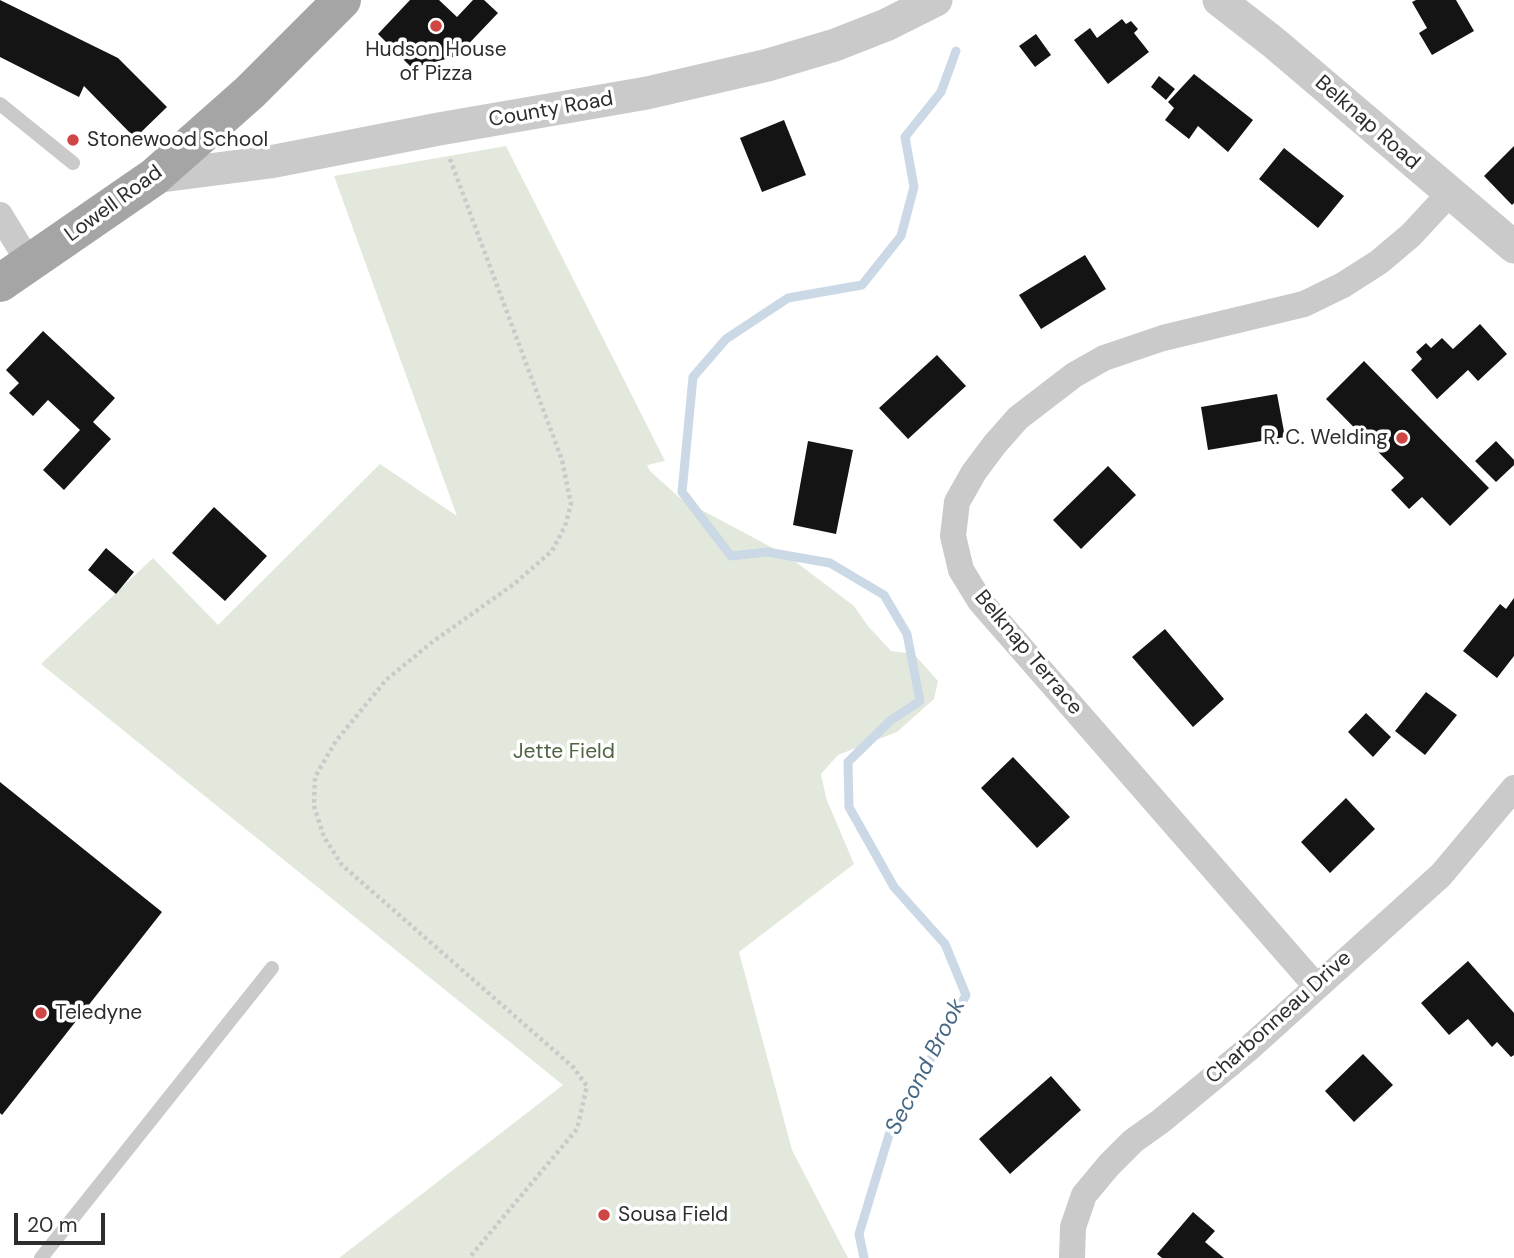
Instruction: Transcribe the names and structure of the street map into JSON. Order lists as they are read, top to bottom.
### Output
{
  "streets": {
    "main road": ["Lowell Road"],
    "street": [
      "County Road",
      "Belknap Road",
      "Belknap Terrace",
      "Charbonneau Drive"
    ]
  },
  "crossings": [
    ["County Road", "Lowell Road"],
    ["Belknap Road", "Belknap Terrace"],
    ["Belknap Terrace", "Charbonneau Drive"]
  ],
  "water": ["Second Brook"],
  "parks": ["Jette Field"],
  "places": [
    "Hudson House of Pizza",
    "Stonewood School",
    "R. C. Welding",
    "Teledyne",
    "Sousa Field"
  ],
  "scale_bar": "20 m"
}
